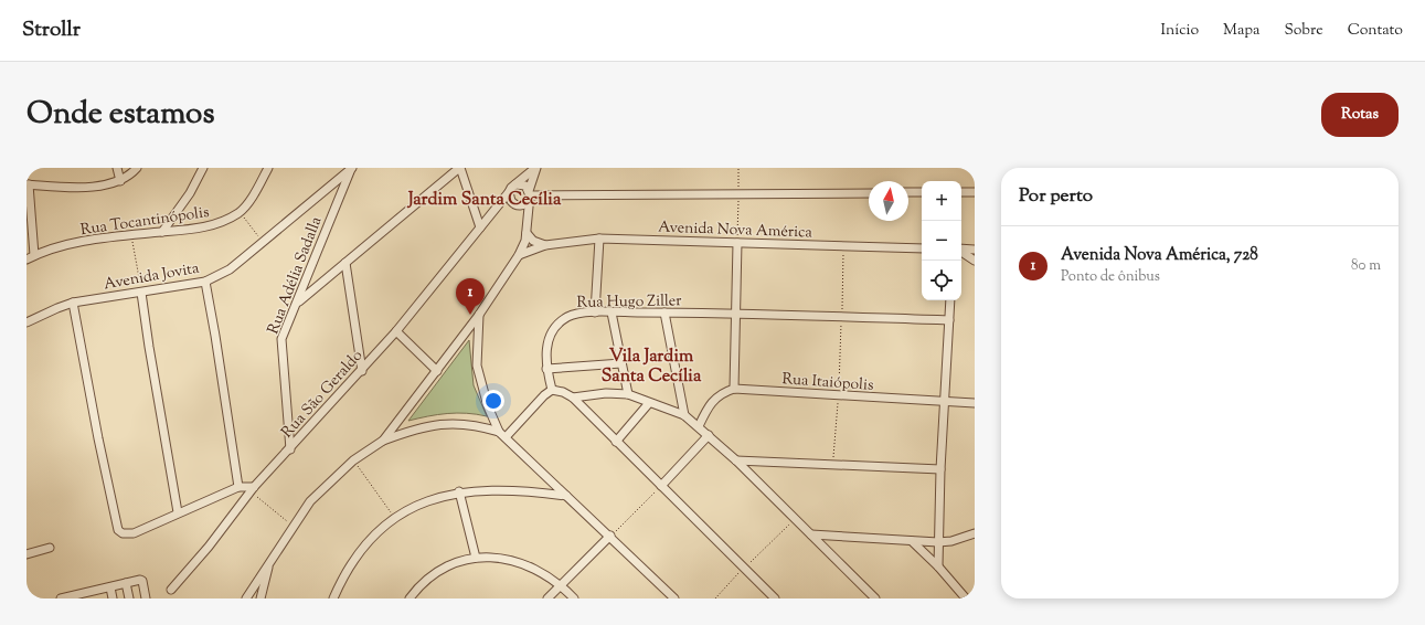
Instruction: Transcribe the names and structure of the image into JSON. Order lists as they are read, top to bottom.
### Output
{
  "streets": {
    "street": [
      "Rua Tocantinópolis",
      "Avenida Nova América",
      "Avenida Jovita",
      "Rua Adélia Sadalla",
      "Rua Hugo Ziller",
      "Rua Itaiópolis",
      "Rua São Geraldo"
    ]
  },
  "crossings": [
    ["Avenida Jovita", "Rua Adélia Sadalla"],
    ["Rua Adélia Sadalla", "Rua São Geraldo"]
  ],
  "districts": ["Jardim Santa Cecília", "Vila Jardim Santa Cecília"],
  "north": "top",
  "page": {
    "header": "Strollr",
    "nav": [
      "Início",
      "Mapa",
      "Sobre",
      "Contato"
    ],
    "title": "Onde estamos",
    "buttons": "Rotas",
    "heading": "Por perto",
    "map_buttons": ["+", "−"],
    "list": [
      {
        "mark": "1",
        "name": "Avenida Nova América, 728",
        "note": "Ponto de ônibus",
        "value": "80 m"
      }
    ],
    "pins": "1"
  }
}
